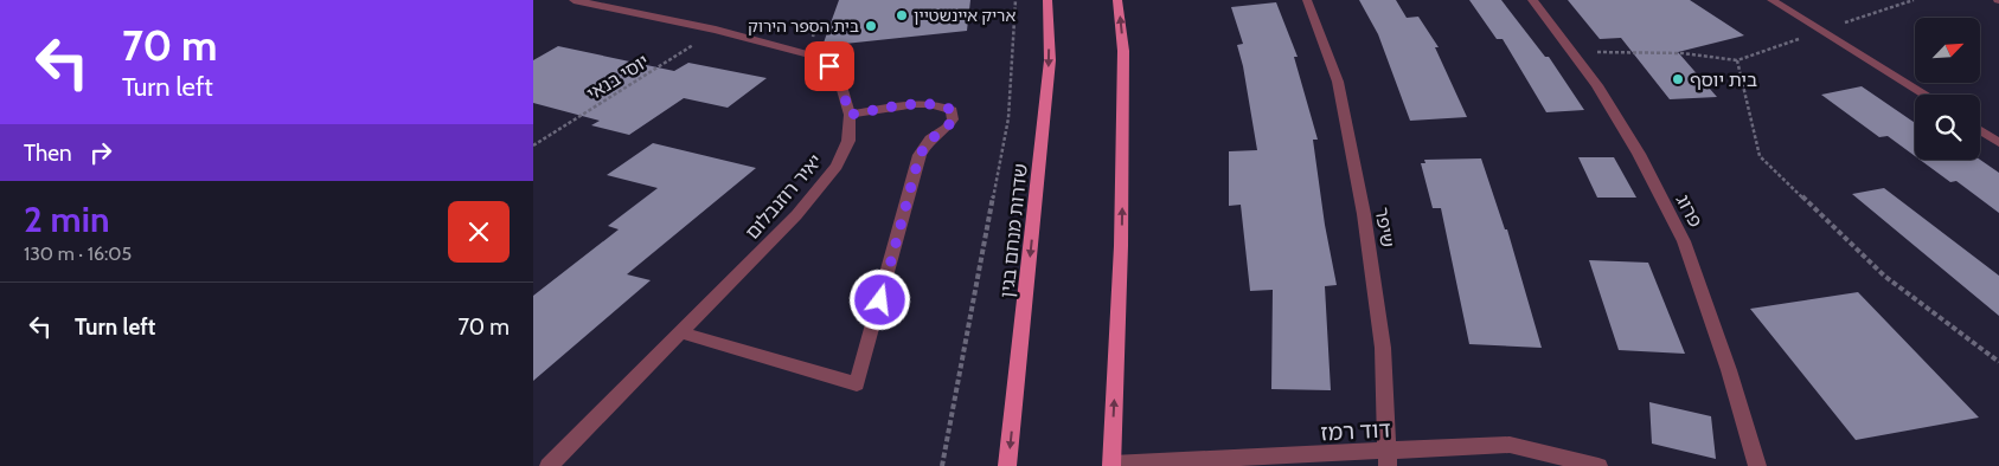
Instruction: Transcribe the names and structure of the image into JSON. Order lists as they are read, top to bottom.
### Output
{
  "streets": {
    "main road": ["שדרות מנחם בגין"],
    "street": [
      "יאיר רוזנבלום",
      "פרוג",
      "שיפר",
      "דוד רמז"
    ],
    "path": ["יוסי בנאי"]
  },
  "crossings": [
    ["יוסי בנאי", "יאיר רוזנבלום"],
    ["שיפר", "דוד רמז"]
  ],
  "places": ["אריק איינשטיין", "בית הספר הירוק", "בית יוסף"],
  "north": "top right",
  "page": {
    "turn": ["70 m", "Turn left"],
    "then": "Then",
    "heading": ["2 min", "130 m · 16:05"],
    "list": [
      {
        "name": "Turn left",
        "value": "70 m"
      }
    ]
  }
}
